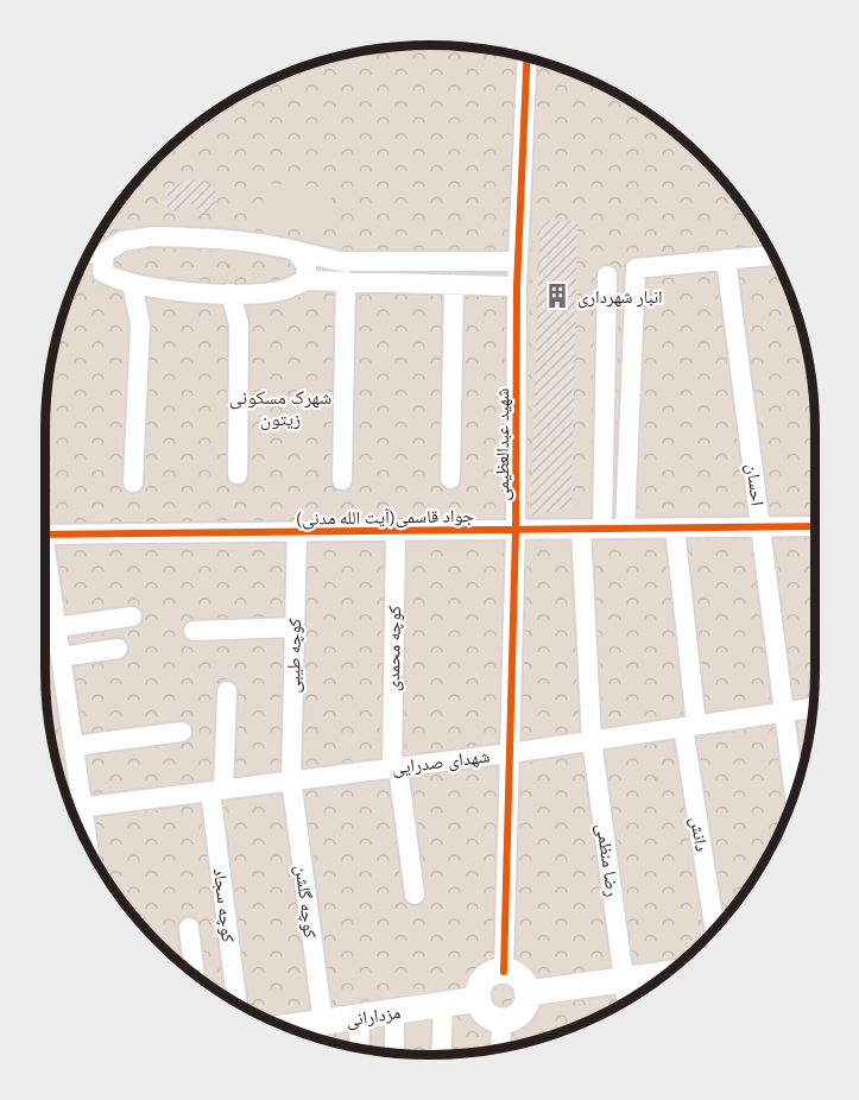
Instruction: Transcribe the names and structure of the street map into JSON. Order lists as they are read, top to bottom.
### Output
{
  "streets": {
    "main road": ["مزدارانی"],
    "street": [
      "شهید عبدالعظیمی",
      "احسان",
      "جواد قاسمی(آیت الله مدنی)",
      "کوچه محمدی",
      "کوچه طیبی",
      "شهدای صدرایی",
      "دانش",
      "رضا منظمی",
      "کوچه گلشن",
      "کوچه سجاد"
    ]
  },
  "crossings": [
    ["شهید عبدالعظیمی", "جواد قاسمی(آیت الله مدنی)"],
    ["شهید عبدالعظیمی", "شهدای صدرایی"],
    ["شهید عبدالعظیمی", "مزدارانی"],
    ["احسان", "جواد قاسمی(آیت الله مدنی)"],
    ["احسان", "شهدای صدرایی"],
    ["جواد قاسمی(آیت الله مدنی)", "کوچه محمدی"],
    ["جواد قاسمی(آیت الله مدنی)", "کوچه طیبی"],
    ["جواد قاسمی(آیت الله مدنی)", "دانش"],
    ["جواد قاسمی(آیت الله مدنی)", "رضا منظمی"],
    ["کوچه محمدی", "شهدای صدرایی"],
    ["کوچه طیبی", "شهدای صدرایی"],
    ["کوچه طیبی", "کوچه گلشن"],
    ["شهدای صدرایی", "دانش"],
    ["شهدای صدرایی", "رضا منظمی"],
    ["شهدای صدرایی", "کوچه گلشن"],
    ["شهدای صدرایی", "کوچه سجاد"],
    ["کوچه گلشن", "مزدارانی"]
  ],
  "districts": ["شهرک مسکونی زیتون"],
  "places": {
    "building": ["انبار شهرداری"]
  }
}
